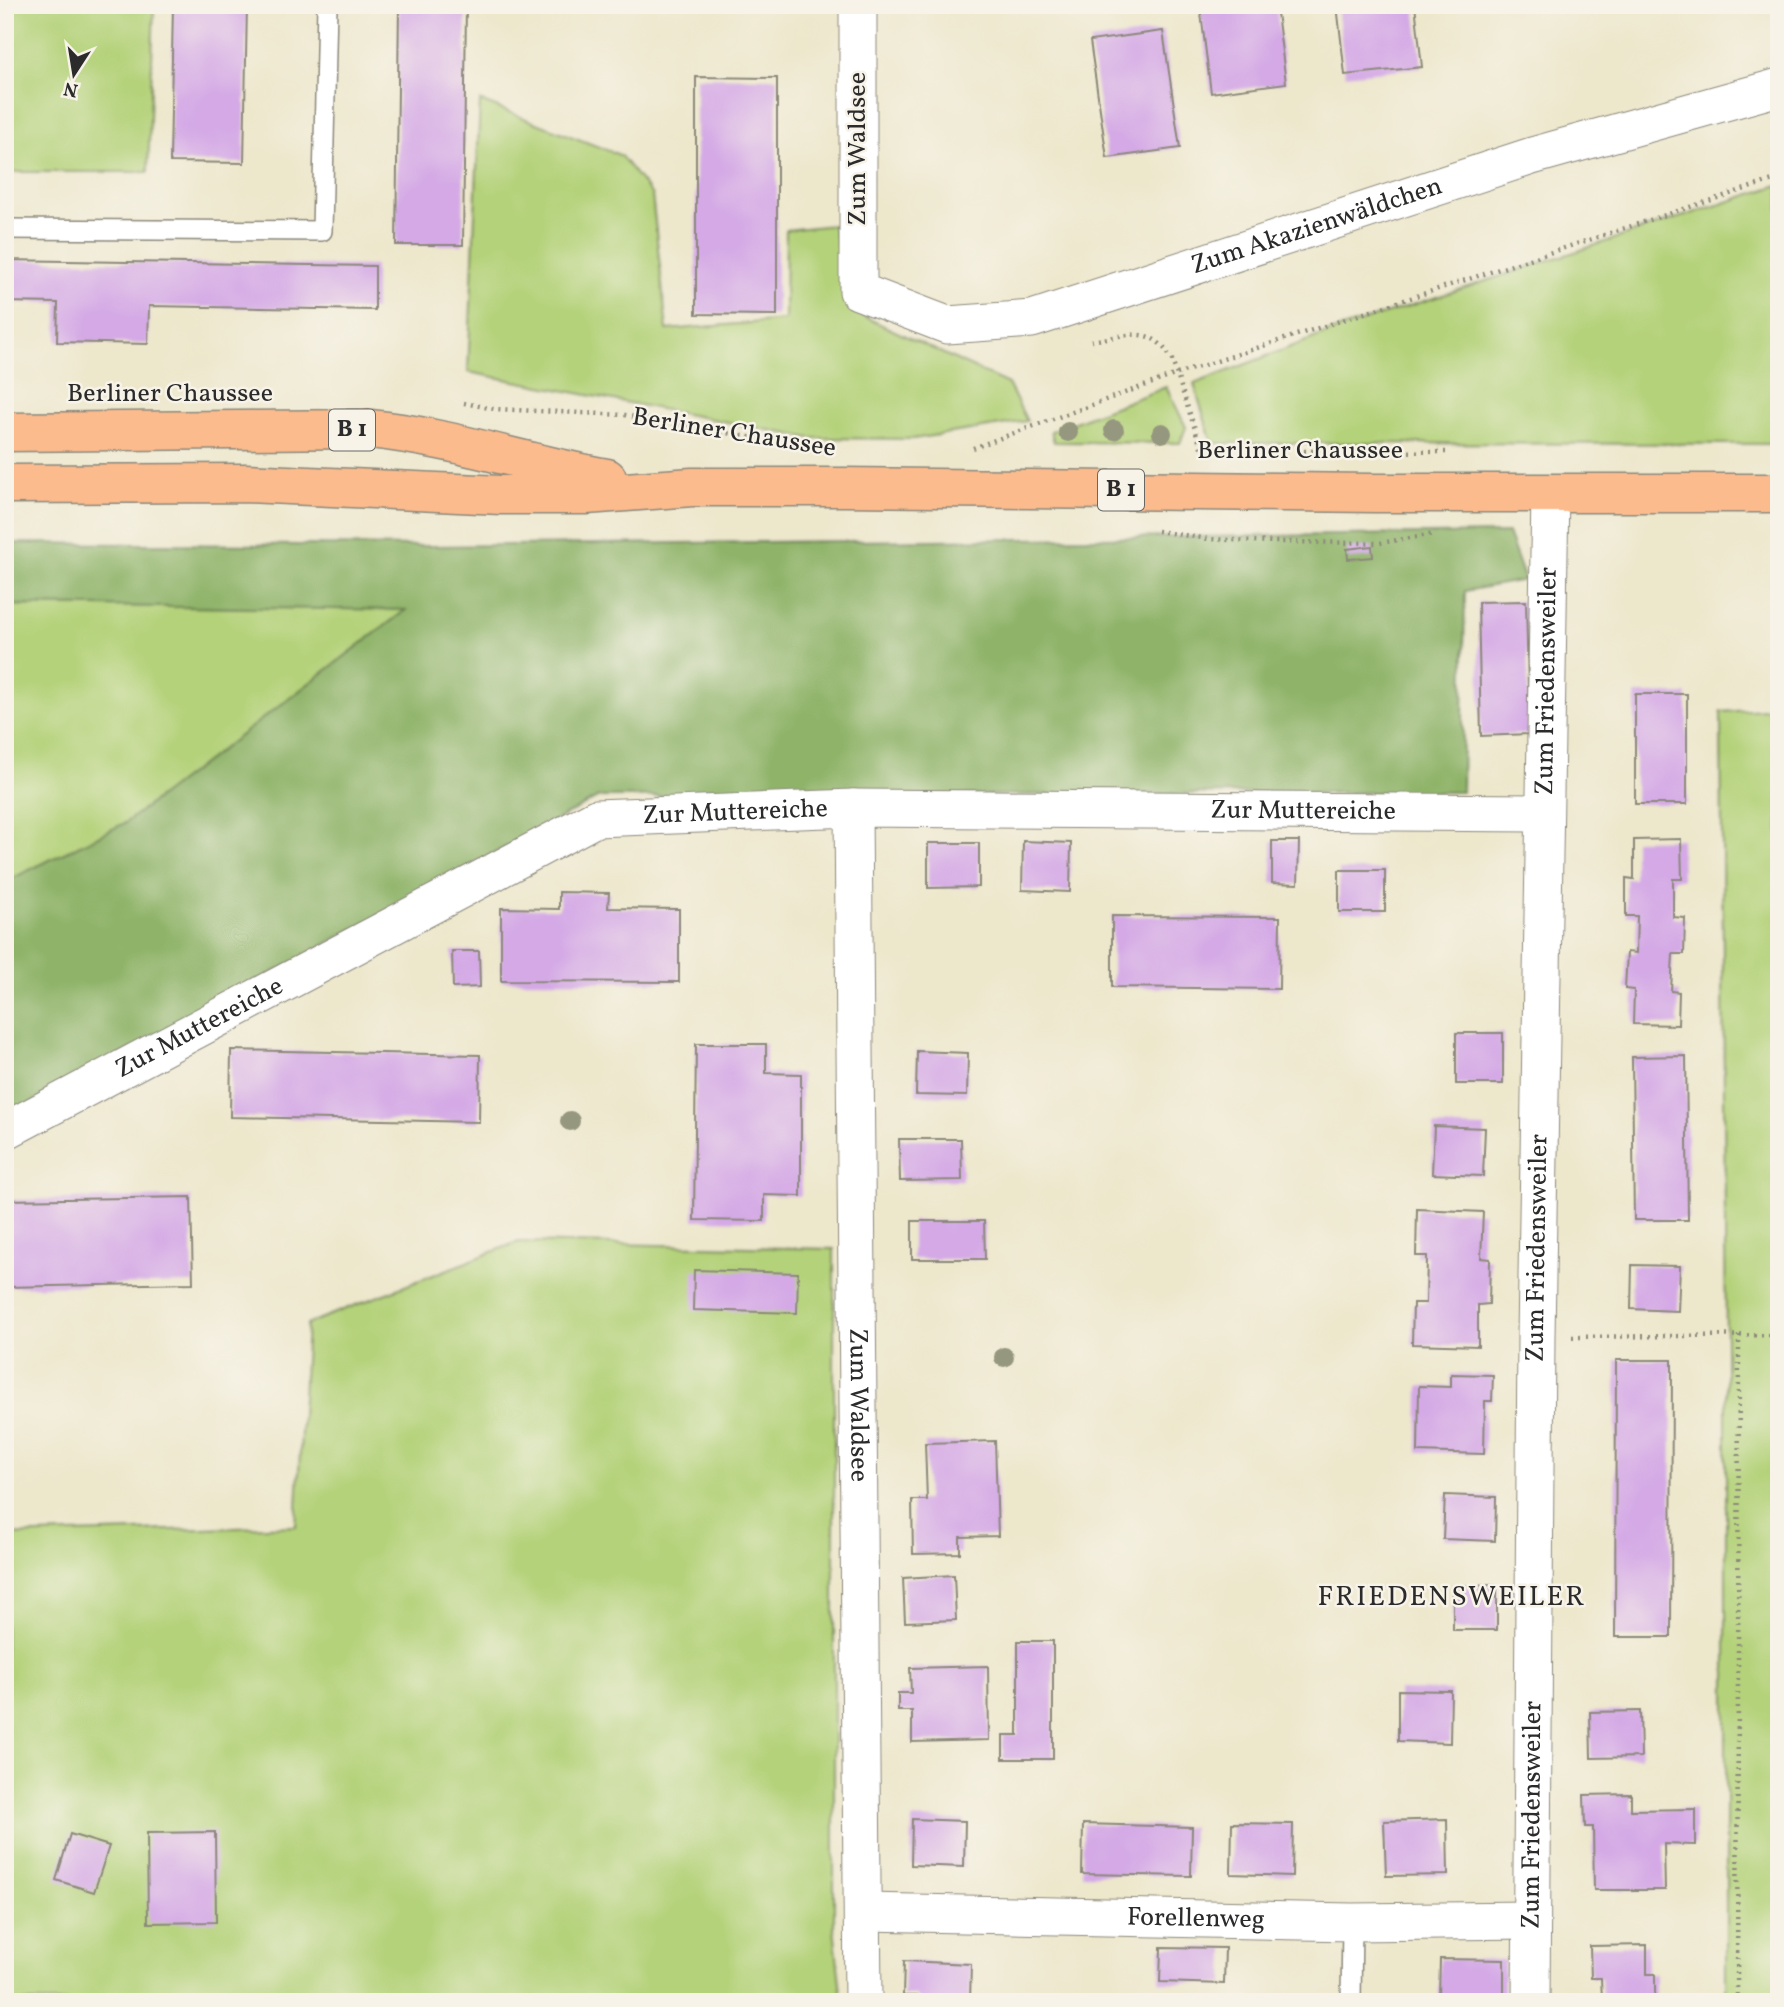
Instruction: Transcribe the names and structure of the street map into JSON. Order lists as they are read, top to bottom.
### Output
{
  "streets": {
    "main road": ["Berliner Chaussee", "B 1"],
    "street": [
      "Zum Waldsee",
      "Zum Akazienwäldchen",
      "Zum Friedensweiler",
      "Zur Muttereiche",
      "Forellenweg"
    ]
  },
  "crossings": [
    ["Zum Waldsee", "Zum Akazienwäldchen"],
    ["Zum Waldsee", "Zur Muttereiche"],
    ["Zum Waldsee", "Forellenweg"],
    ["Berliner Chaussee", "Zum Friedensweiler"],
    ["Zum Friedensweiler", "Zur Muttereiche"],
    ["Zum Friedensweiler", "Forellenweg"]
  ],
  "districts": ["FRIEDENSWEILER"],
  "north": "bottom"
}
